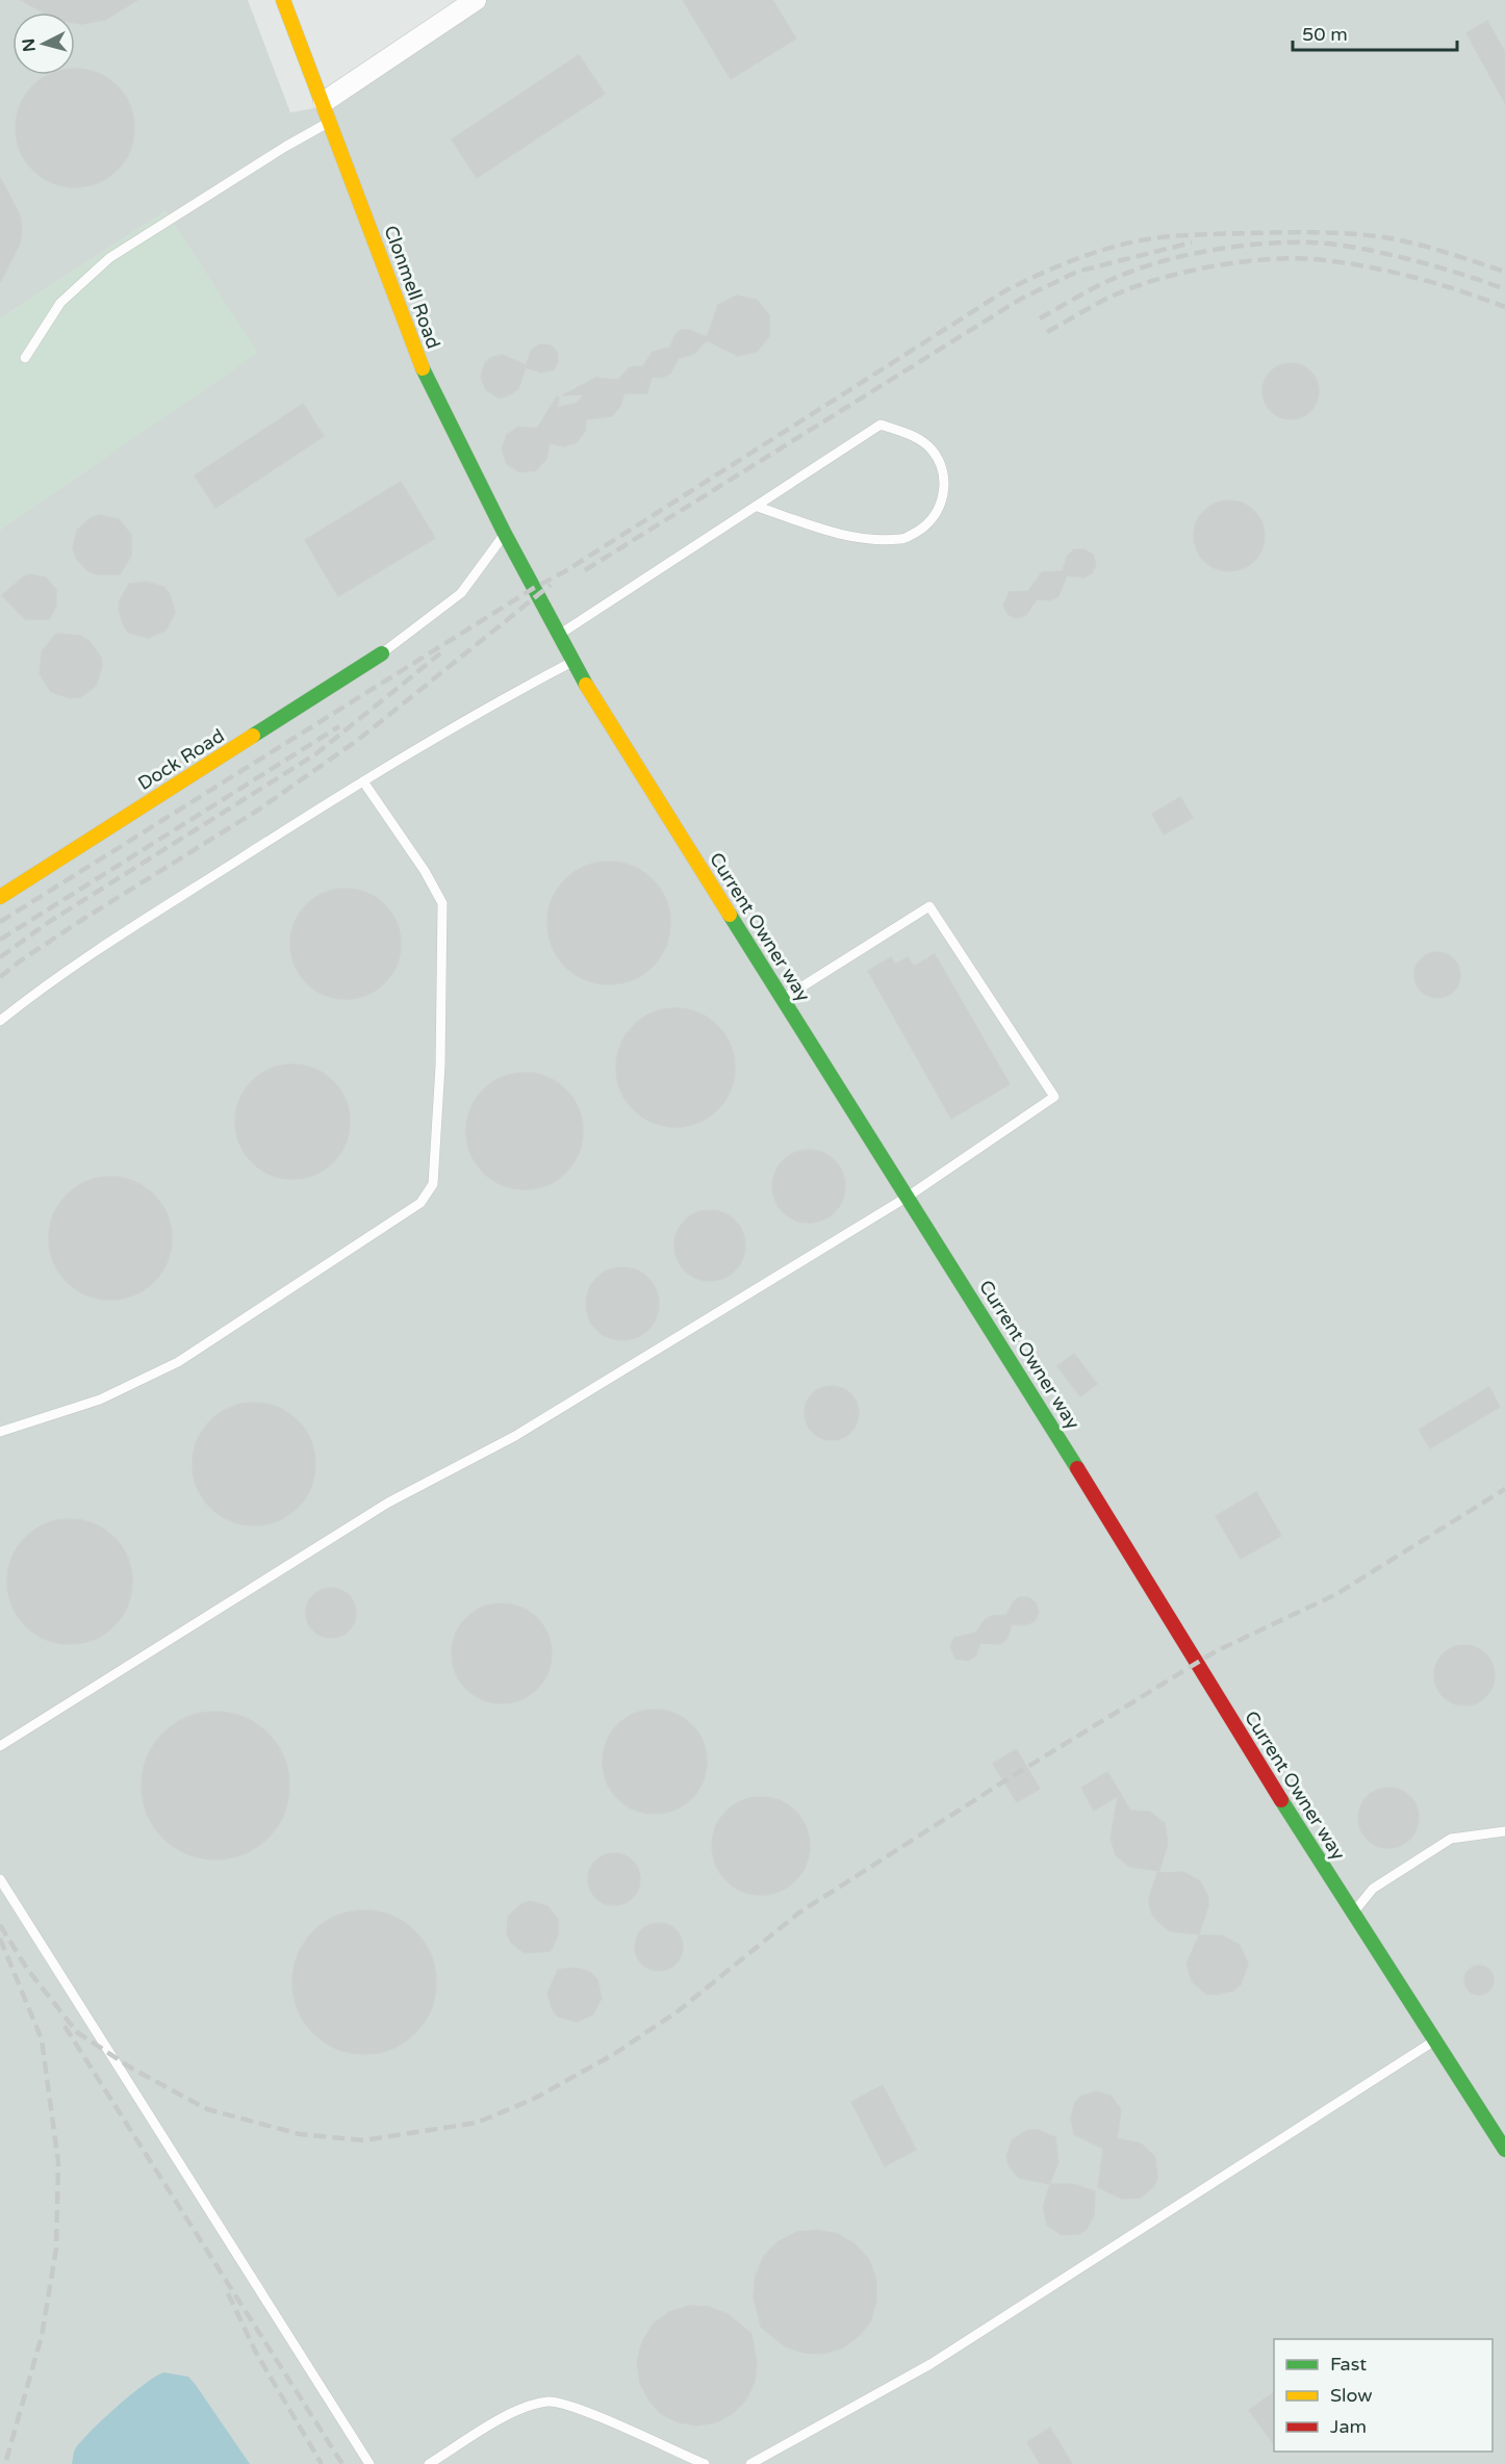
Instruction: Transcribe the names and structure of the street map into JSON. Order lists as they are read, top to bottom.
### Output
{
  "streets": {
    "street": ["Clonmell Road", "Dock Road", "Current Owner way"]
  },
  "crossings": [
    ["Clonmell Road", "Current Owner way"]
  ],
  "legend": ["Fast", "Slow", "Jam"],
  "scale_bar": "50 m",
  "north": "left"
}
